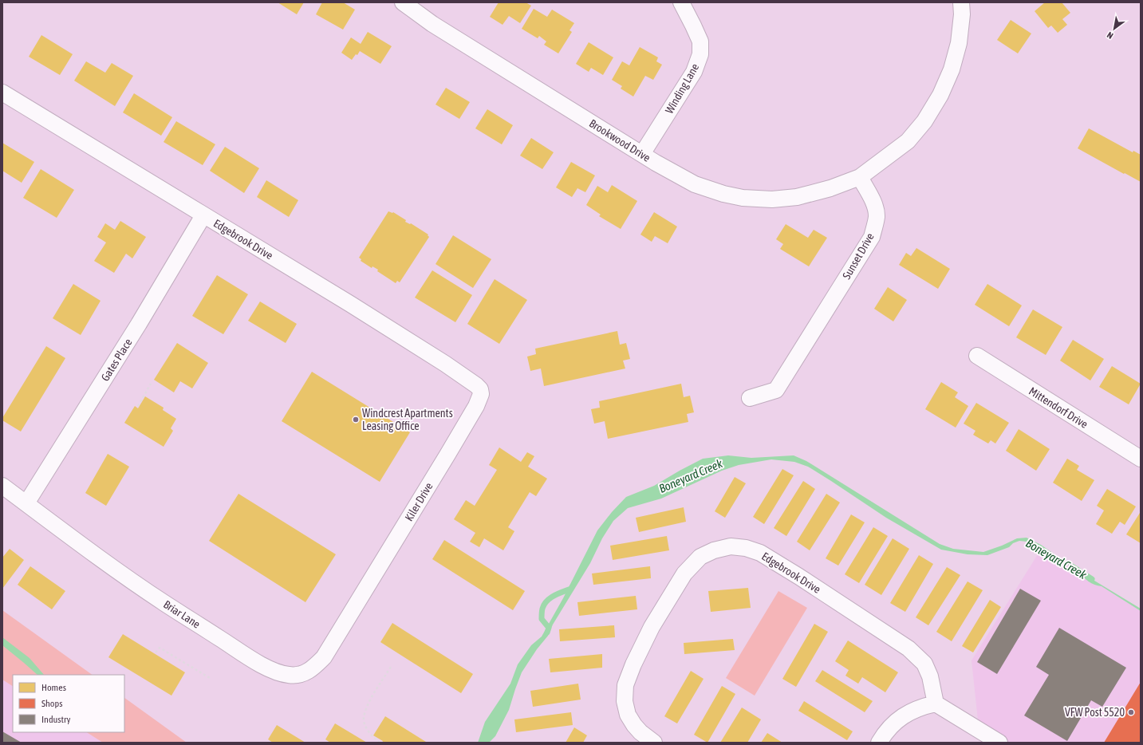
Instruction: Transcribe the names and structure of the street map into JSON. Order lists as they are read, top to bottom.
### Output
{
  "streets": {
    "street": [
      "Winding Lane",
      "Brookwood Drive",
      "Edgebrook Drive",
      "Sunset Drive",
      "Gates Place",
      "Mittendorf Drive",
      "Kiler Drive",
      "Briar Lane"
    ]
  },
  "crossings": [
    ["Winding Lane", "Brookwood Drive"],
    ["Brookwood Drive", "Sunset Drive"],
    ["Edgebrook Drive", "Gates Place"],
    ["Edgebrook Drive", "Kiler Drive"],
    ["Gates Place", "Briar Lane"],
    ["Kiler Drive", "Briar Lane"]
  ],
  "water": ["Boneyard Creek"],
  "places": ["Windcrest Apartments Leasing Office", "VFW Post 5520"],
  "legend": ["Homes", "Shops", "Industry"],
  "north": "bottom left"
}
